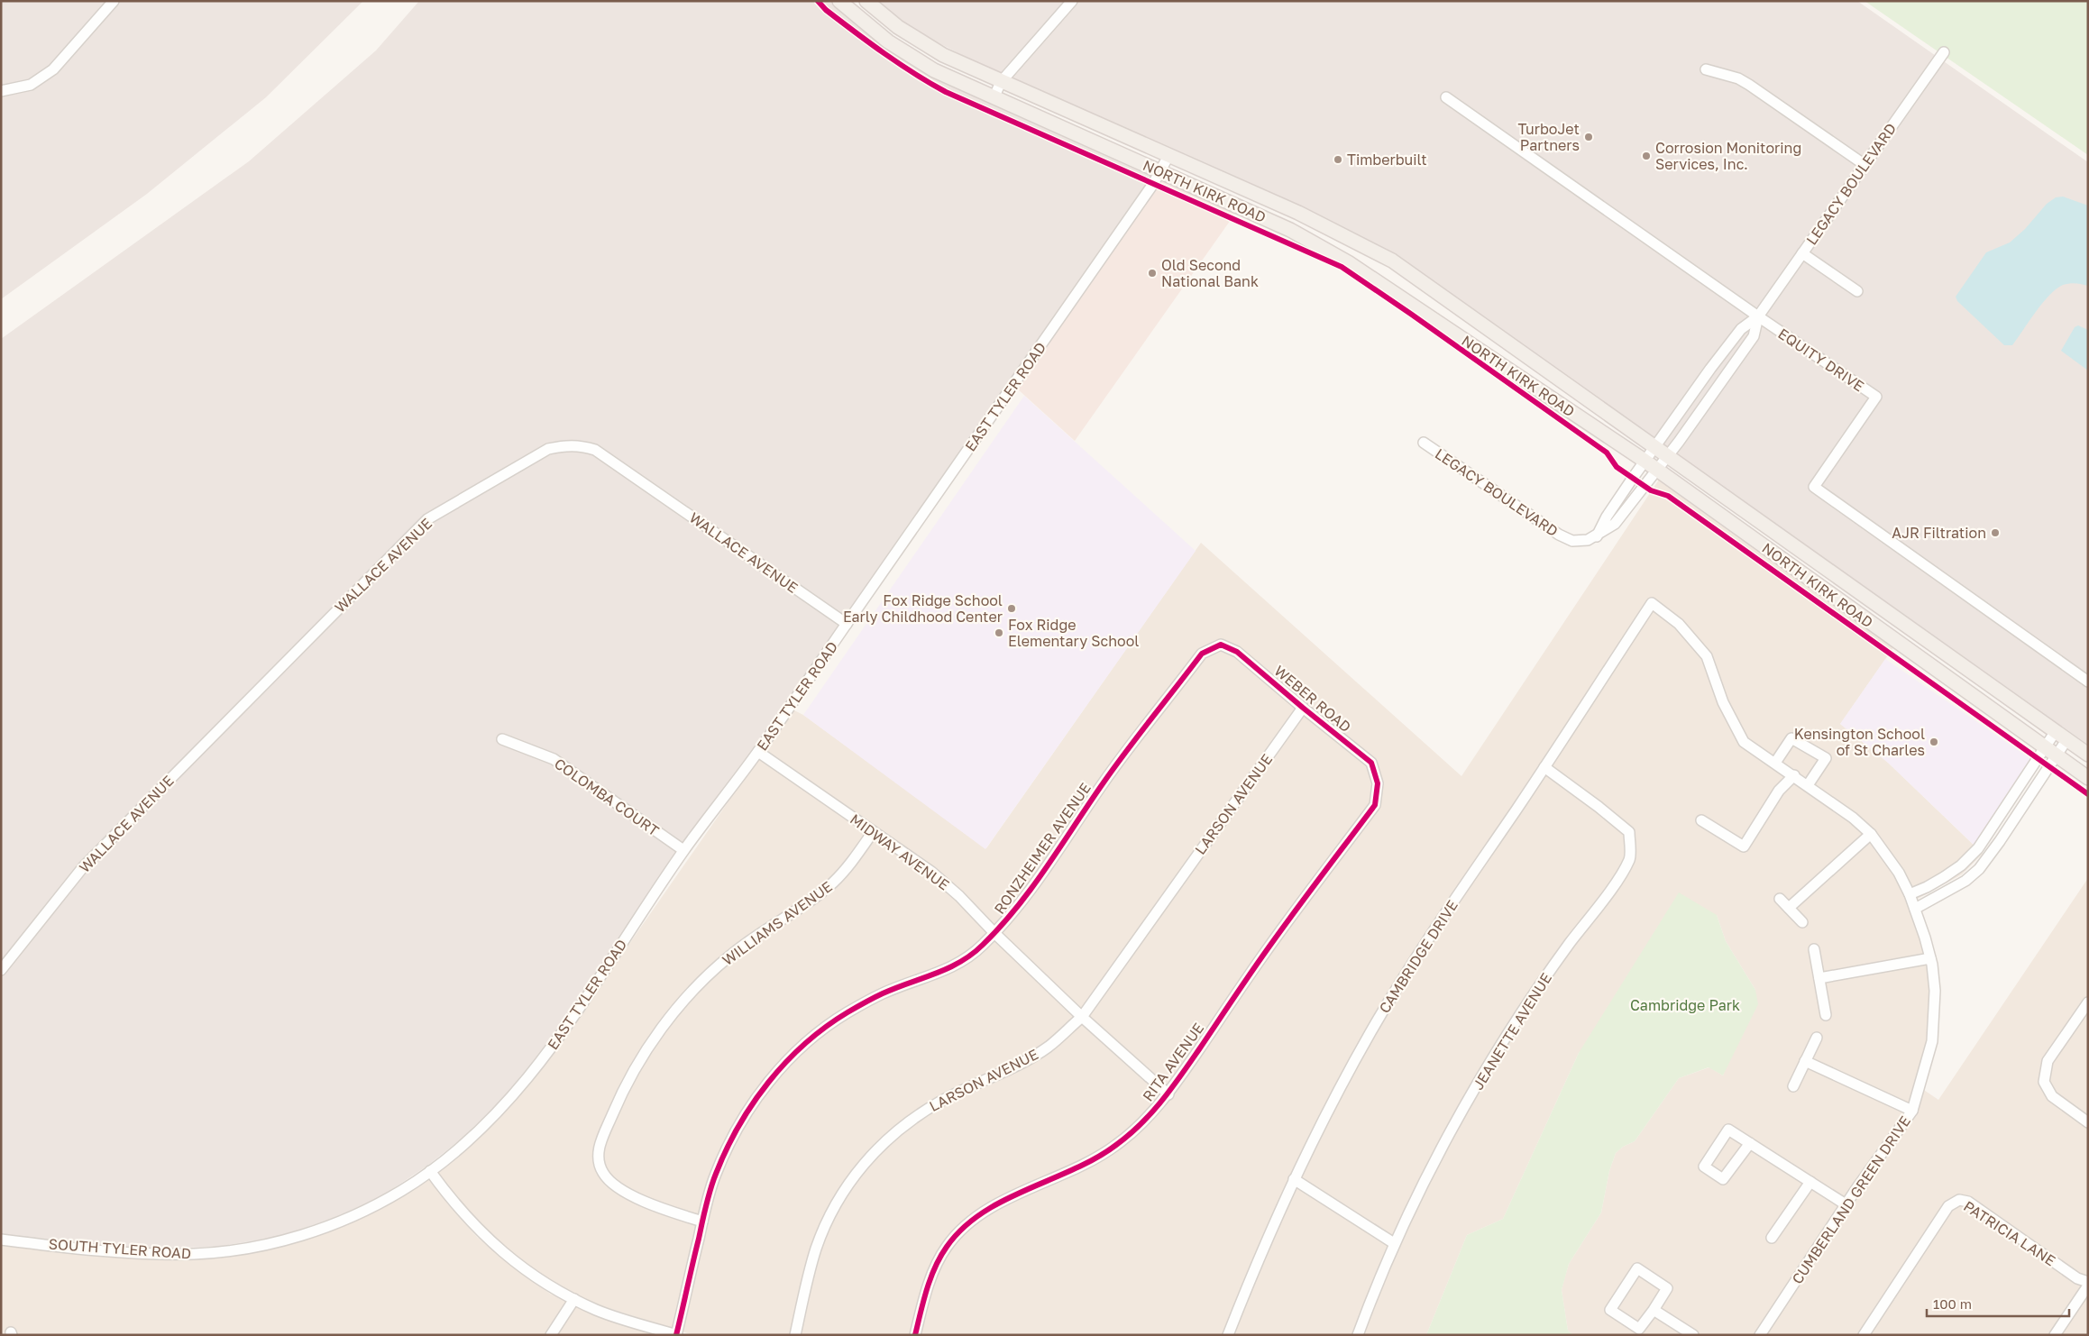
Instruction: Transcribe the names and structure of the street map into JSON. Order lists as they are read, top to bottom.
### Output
{
  "streets": {
    "main road": ["NORTH KIRK ROAD"],
    "street": [
      "LEGACY BOULEVARD",
      "EQUITY DRIVE",
      "EAST TYLER ROAD",
      "WALLACE AVENUE",
      "WEBER ROAD",
      "COLOMBA COURT",
      "LARSON AVENUE",
      "RONZHEIMER AVENUE",
      "MIDWAY AVENUE",
      "WILLIAMS AVENUE",
      "CAMBRIDGE DRIVE",
      "JEANETTE AVENUE",
      "RITA AVENUE",
      "CUMBERLAND GREEN DRIVE",
      "PATRICIA LANE",
      "SOUTH TYLER ROAD"
    ]
  },
  "crossings": [
    ["LEGACY BOULEVARD", "NORTH KIRK ROAD"],
    ["LEGACY BOULEVARD", "EQUITY DRIVE"],
    ["NORTH KIRK ROAD", "EAST TYLER ROAD"],
    ["EAST TYLER ROAD", "WALLACE AVENUE"],
    ["EAST TYLER ROAD", "COLOMBA COURT"],
    ["EAST TYLER ROAD", "MIDWAY AVENUE"],
    ["EAST TYLER ROAD", "SOUTH TYLER ROAD"],
    ["WEBER ROAD", "LARSON AVENUE"],
    ["WEBER ROAD", "RONZHEIMER AVENUE"],
    ["WEBER ROAD", "RITA AVENUE"],
    ["LARSON AVENUE", "MIDWAY AVENUE"],
    ["RONZHEIMER AVENUE", "MIDWAY AVENUE"],
    ["RONZHEIMER AVENUE", "WILLIAMS AVENUE"],
    ["MIDWAY AVENUE", "WILLIAMS AVENUE"],
    ["MIDWAY AVENUE", "RITA AVENUE"],
    ["CAMBRIDGE DRIVE", "JEANETTE AVENUE"],
    ["CAMBRIDGE DRIVE", "CUMBERLAND GREEN DRIVE"]
  ],
  "parks": ["Cambridge Park"],
  "places": [
    "TurboJet Partners",
    "Corrosion Monitoring Services, Inc.",
    "Timberbuilt",
    "Old Second National Bank",
    "AJR Filtration",
    "Fox Ridge School Early Childhood Center",
    "Fox Ridge Elementary School",
    "Kensington School of St Charles"
  ],
  "scale_bar": "100 m"
}
